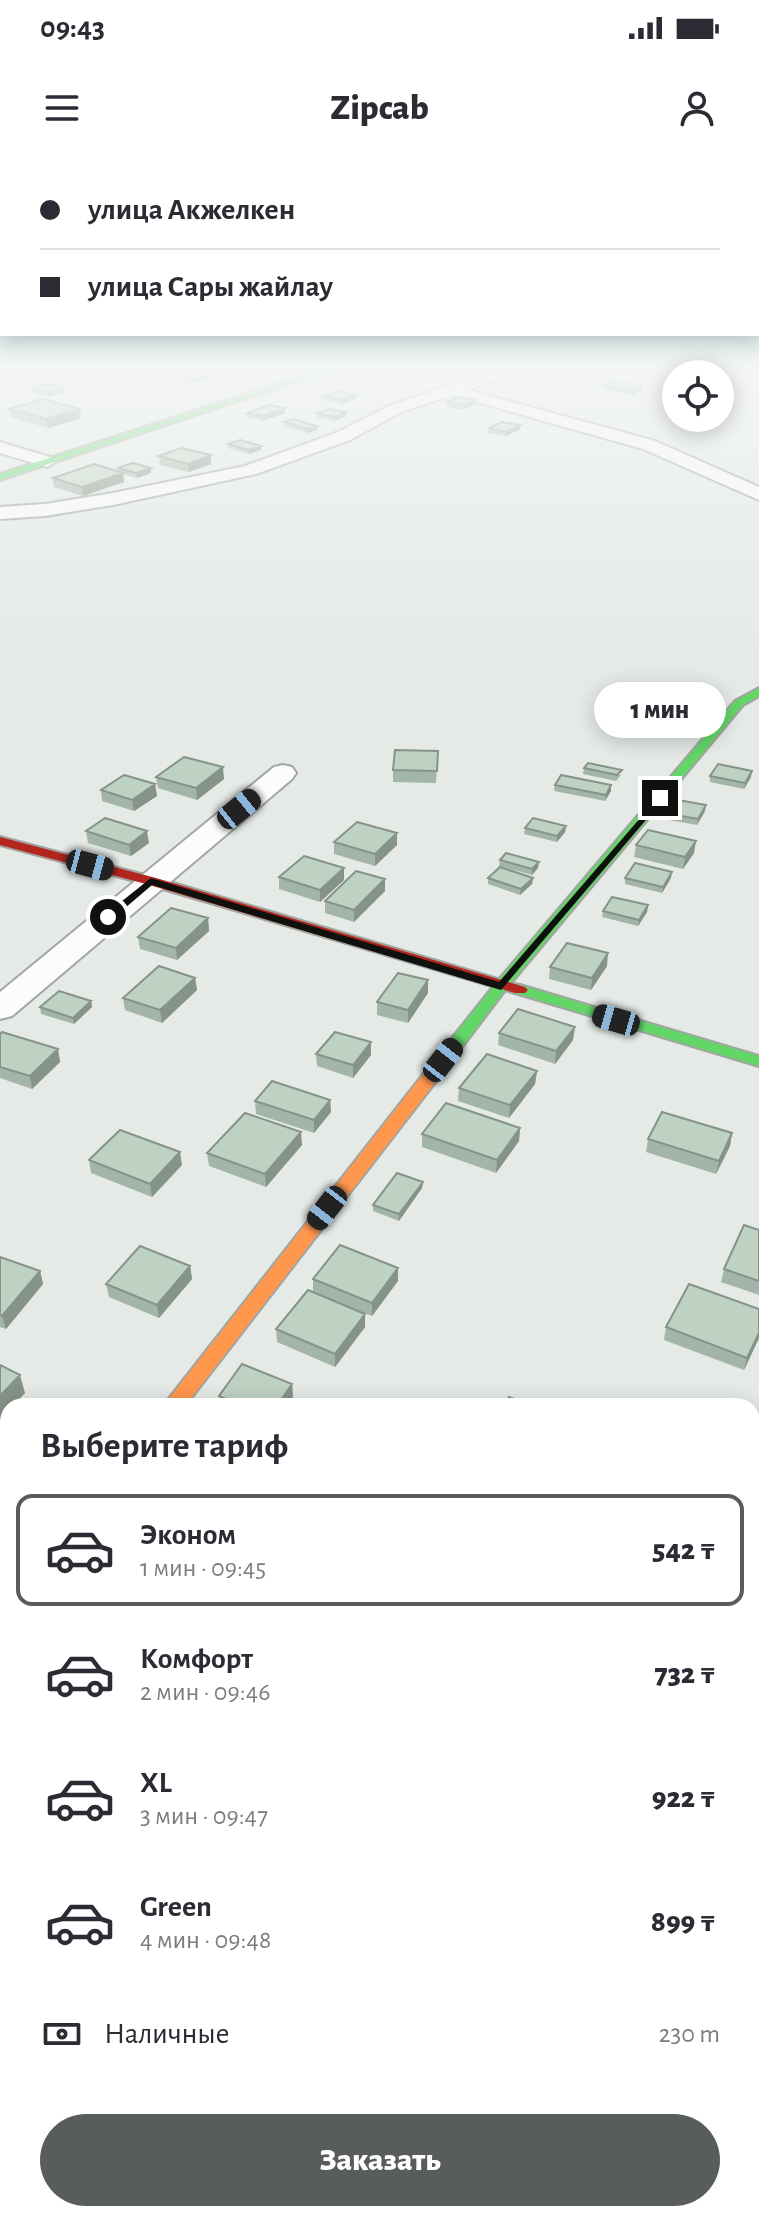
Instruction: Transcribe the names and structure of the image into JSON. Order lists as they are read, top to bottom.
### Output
{
  "page": {
    "status": "09:43",
    "header": "Zipcab",
    "banner": ["улица Акжелкен", "улица Сары жайлау"],
    "bubble": "1 мин",
    "heading": "Выберите тариф",
    "list": [
      {
        "name": "Эконом",
        "note": "1 мин · 09:45",
        "value": "542 ₸"
      },
      {
        "name": "Комфорт",
        "note": "2 мин · 09:46",
        "value": "732 ₸"
      },
      {
        "name": "XL",
        "note": "3 мин · 09:47",
        "value": "922 ₸"
      },
      {
        "name": "Green",
        "note": "4 мин · 09:48",
        "value": "899 ₸"
      }
    ],
    "pay": ["Наличные", "230 m"],
    "buttons": "Заказать"
  }
}
